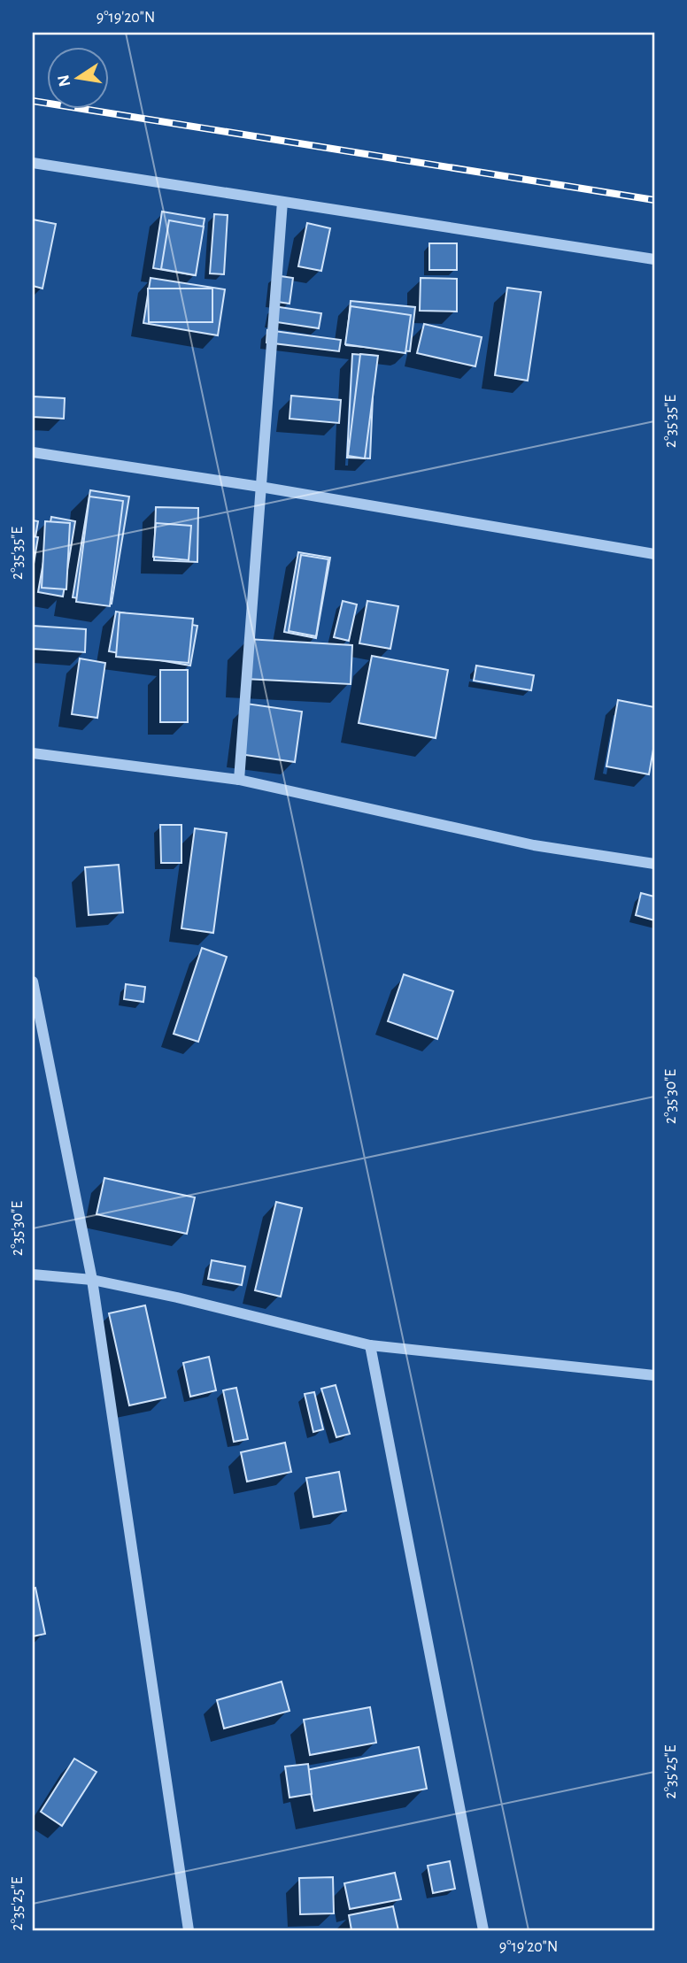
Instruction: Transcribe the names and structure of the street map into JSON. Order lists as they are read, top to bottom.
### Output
{
  "north": "left",
  "coordinates": [
    "9°19'20\"N",
    "2°35'35\"E",
    "2°35'30\"E",
    "2°35'25\"E"
  ]
}
